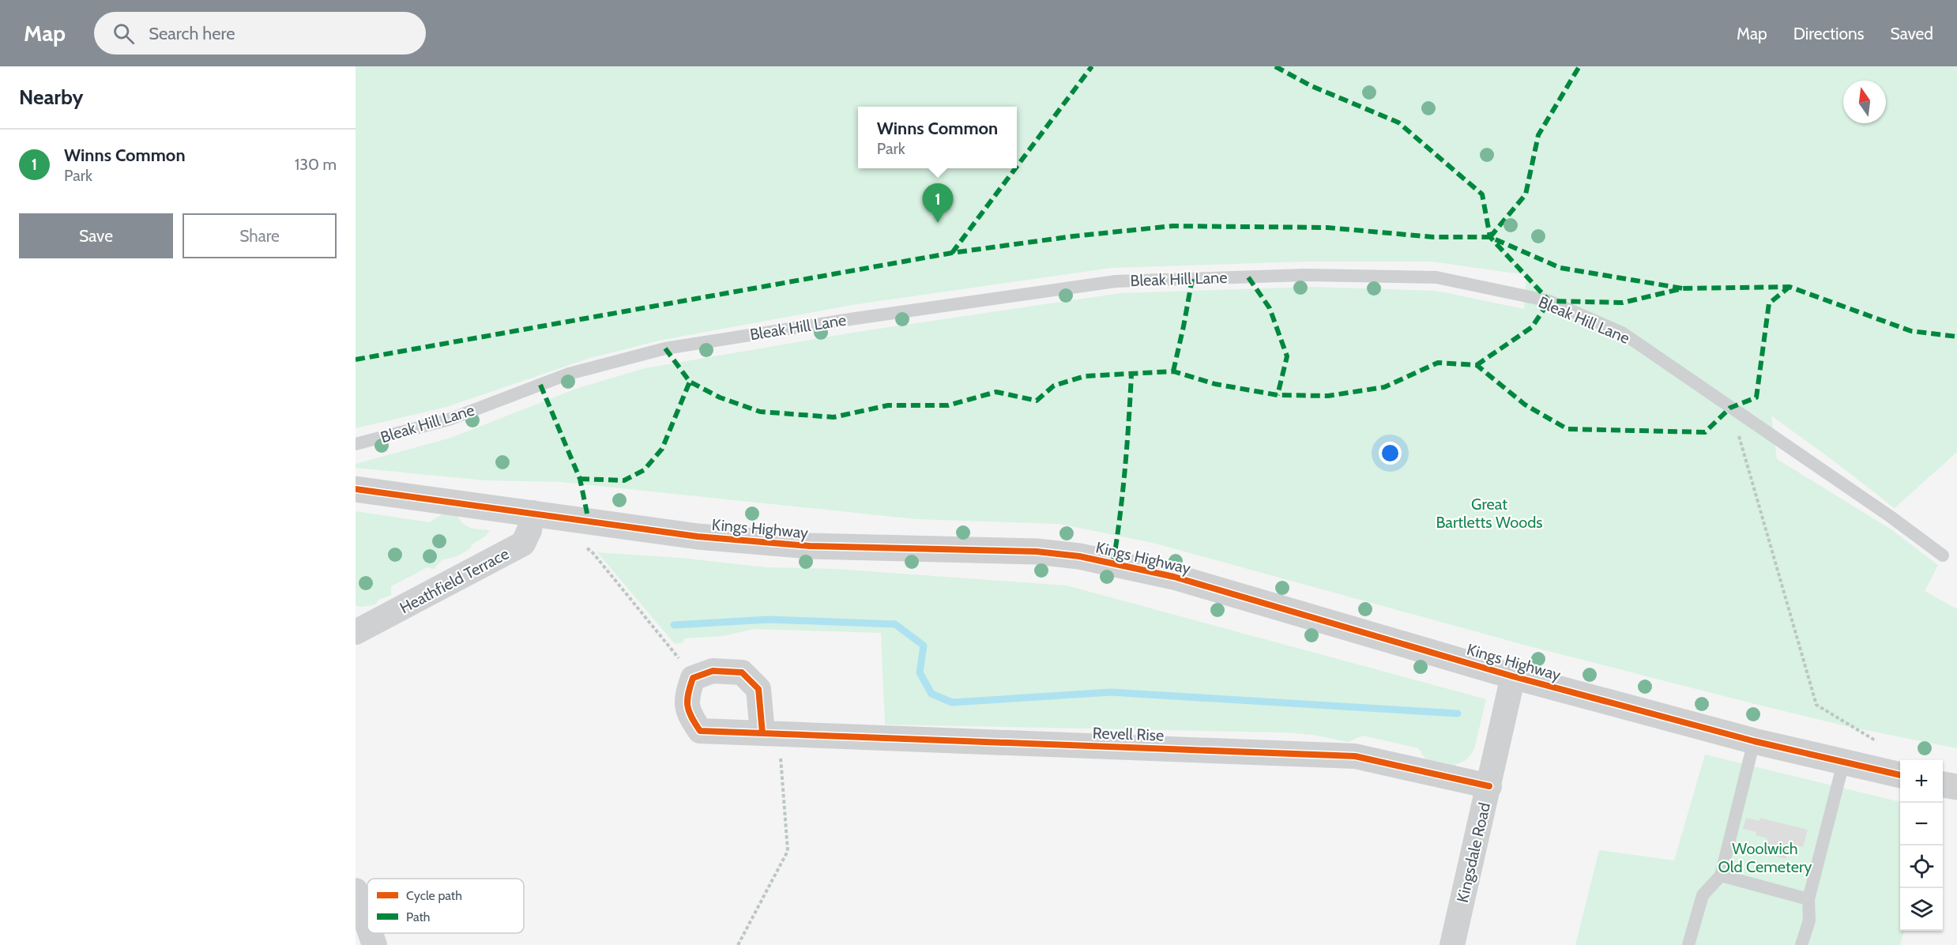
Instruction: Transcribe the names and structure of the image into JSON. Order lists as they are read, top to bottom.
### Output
{
  "streets": {
    "street": [
      "Kings Highway",
      "Heathfield Terrace",
      "Revell Rise",
      "Kingsdale Road"
    ],
    "lane": ["Bleak Hill Lane"]
  },
  "crossings": [
    ["Kings Highway", "Heathfield Terrace"],
    ["Kings Highway", "Kingsdale Road"],
    ["Revell Rise", "Kingsdale Road"]
  ],
  "parks": ["Great Bartletts Woods", "Woolwich Old Cemetery"],
  "legend": ["Cycle path", "Path"],
  "north": "top",
  "page": {
    "header": "Map",
    "search": "Search here",
    "nav": ["Map", "Directions", "Saved"],
    "heading": "Nearby",
    "popup": ["Winns Common", "Park"],
    "list": [
      {
        "mark": "1",
        "name": "Winns Common",
        "note": "Park",
        "value": "130 m"
      }
    ],
    "pins": "1",
    "buttons": ["Save", "Share"],
    "map_buttons": ["+", "−"]
  }
}
